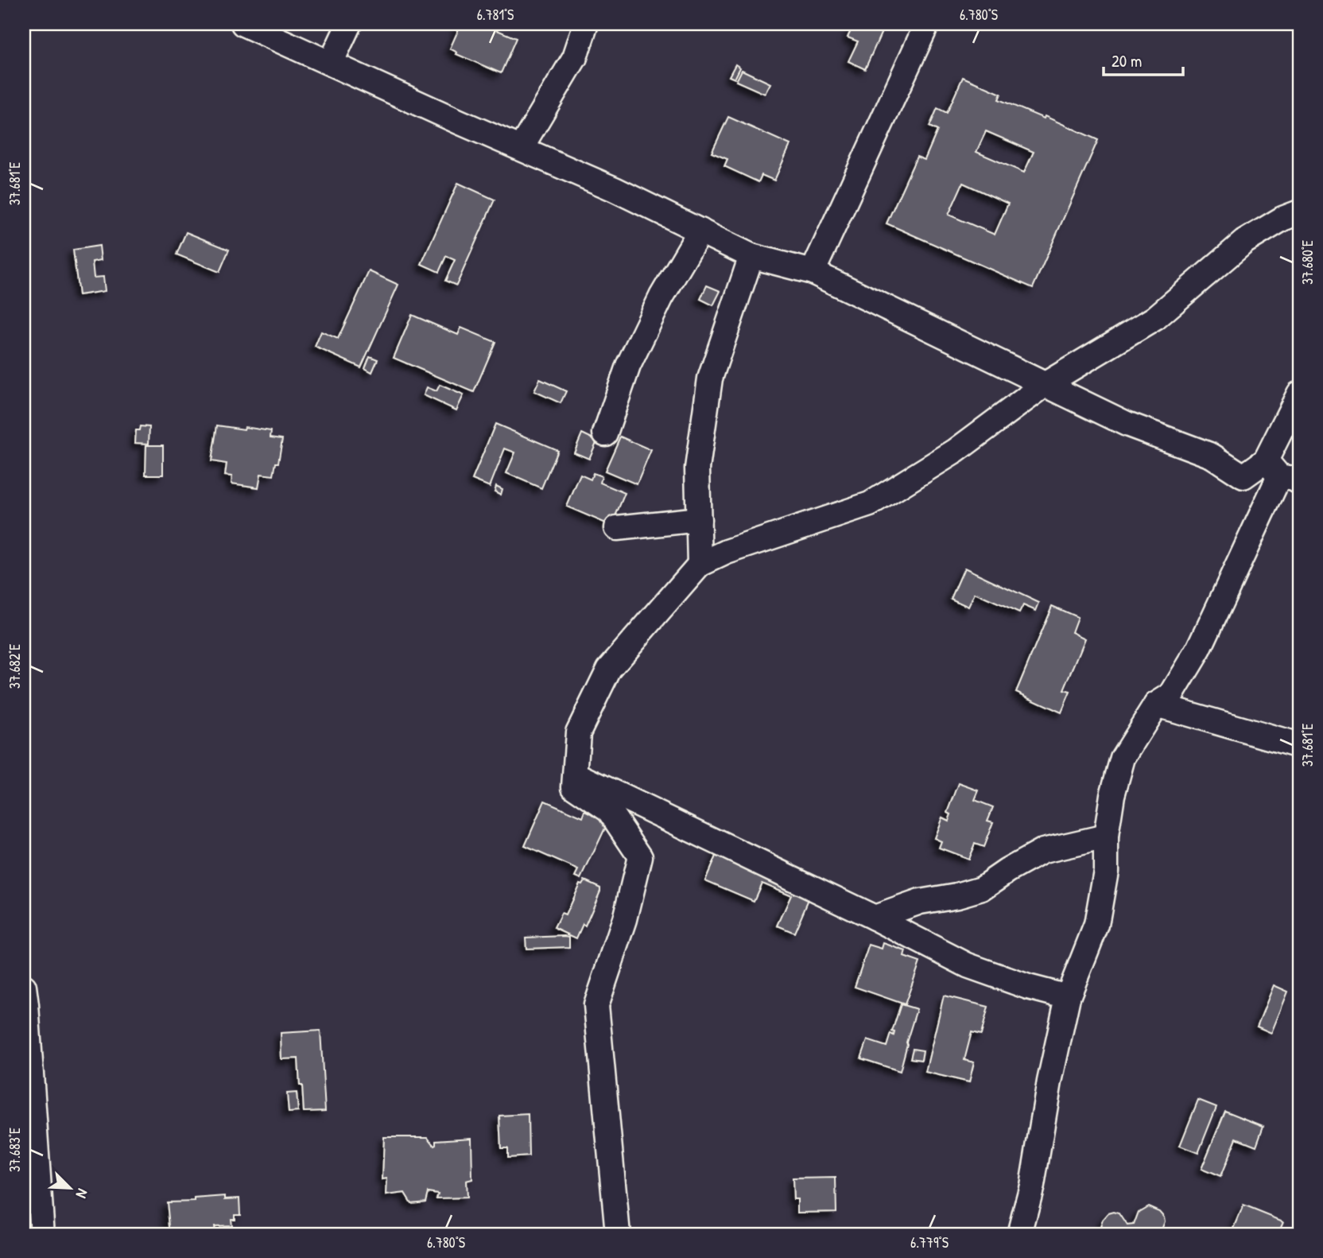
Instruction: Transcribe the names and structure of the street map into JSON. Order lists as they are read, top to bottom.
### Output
{
  "scale_bar": "20 m",
  "north": "bottom right",
  "coordinates": [
    "6.781°S",
    "6.780°S",
    "37.681°E",
    "37.680°E",
    "37.682°E",
    "37.683°E",
    "6.779°S"
  ]
}
